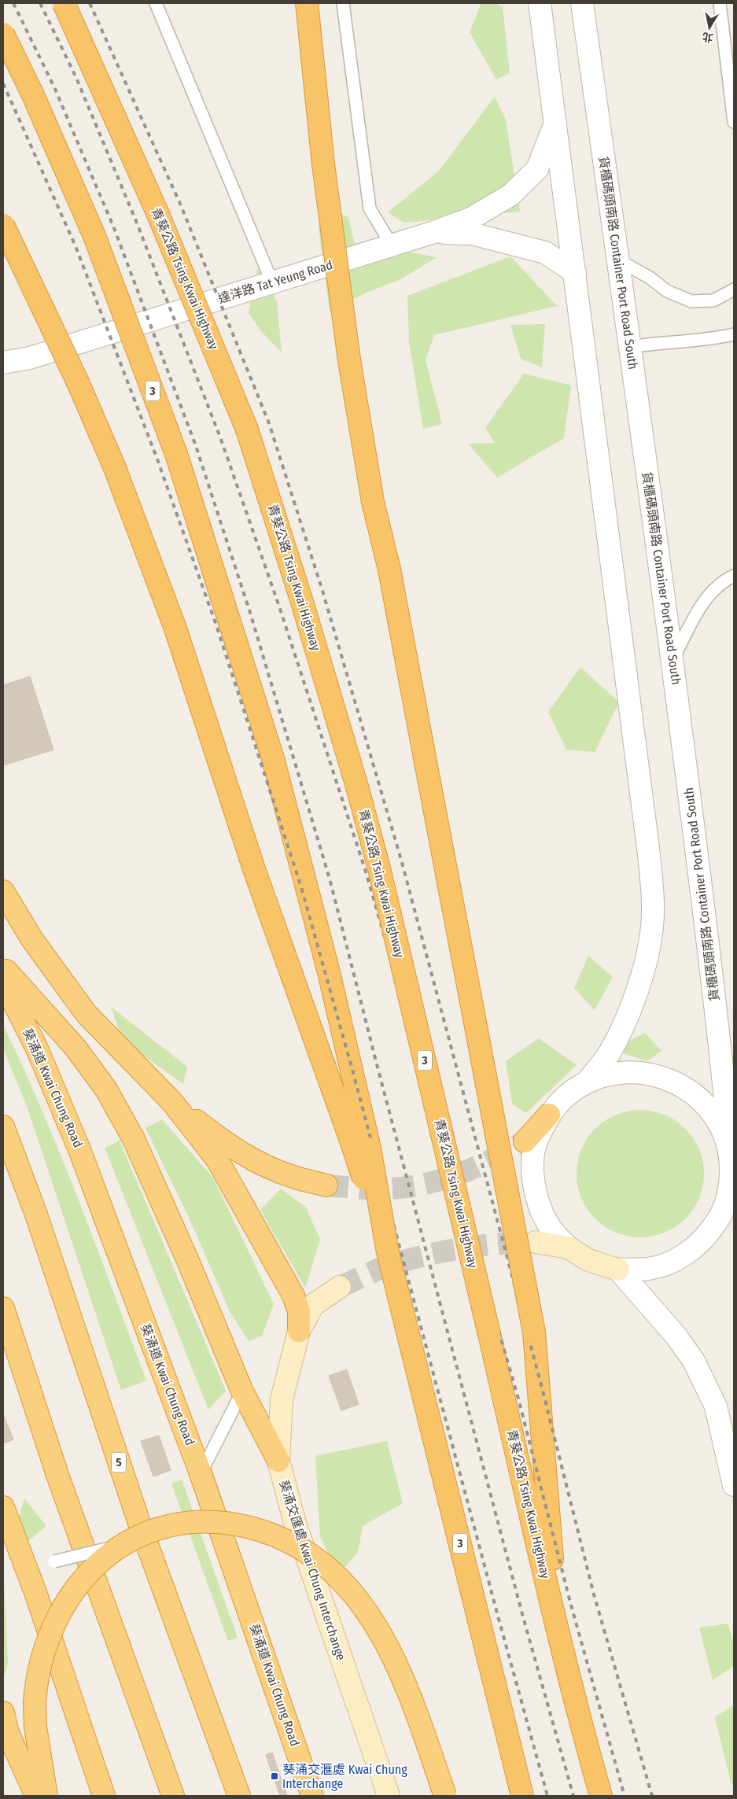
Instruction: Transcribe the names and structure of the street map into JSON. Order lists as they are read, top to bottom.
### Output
{
  "streets": {
    "highway": [
      "青葵公路 Tsing Kwai Highway",
      "3",
      "葵涌道 Kwai Chung Road",
      "5"
    ],
    "main road": ["葵涌交匯處 Kwai Chung Interchange"],
    "street": ["貨櫃碼頭南路 Container Port Road South", "達洋路 Tat Yeung Road"]
  },
  "places": {
    "transit": ["葵涌交滙處 Kwai Chung Interchange"]
  },
  "north": "bottom"
}
